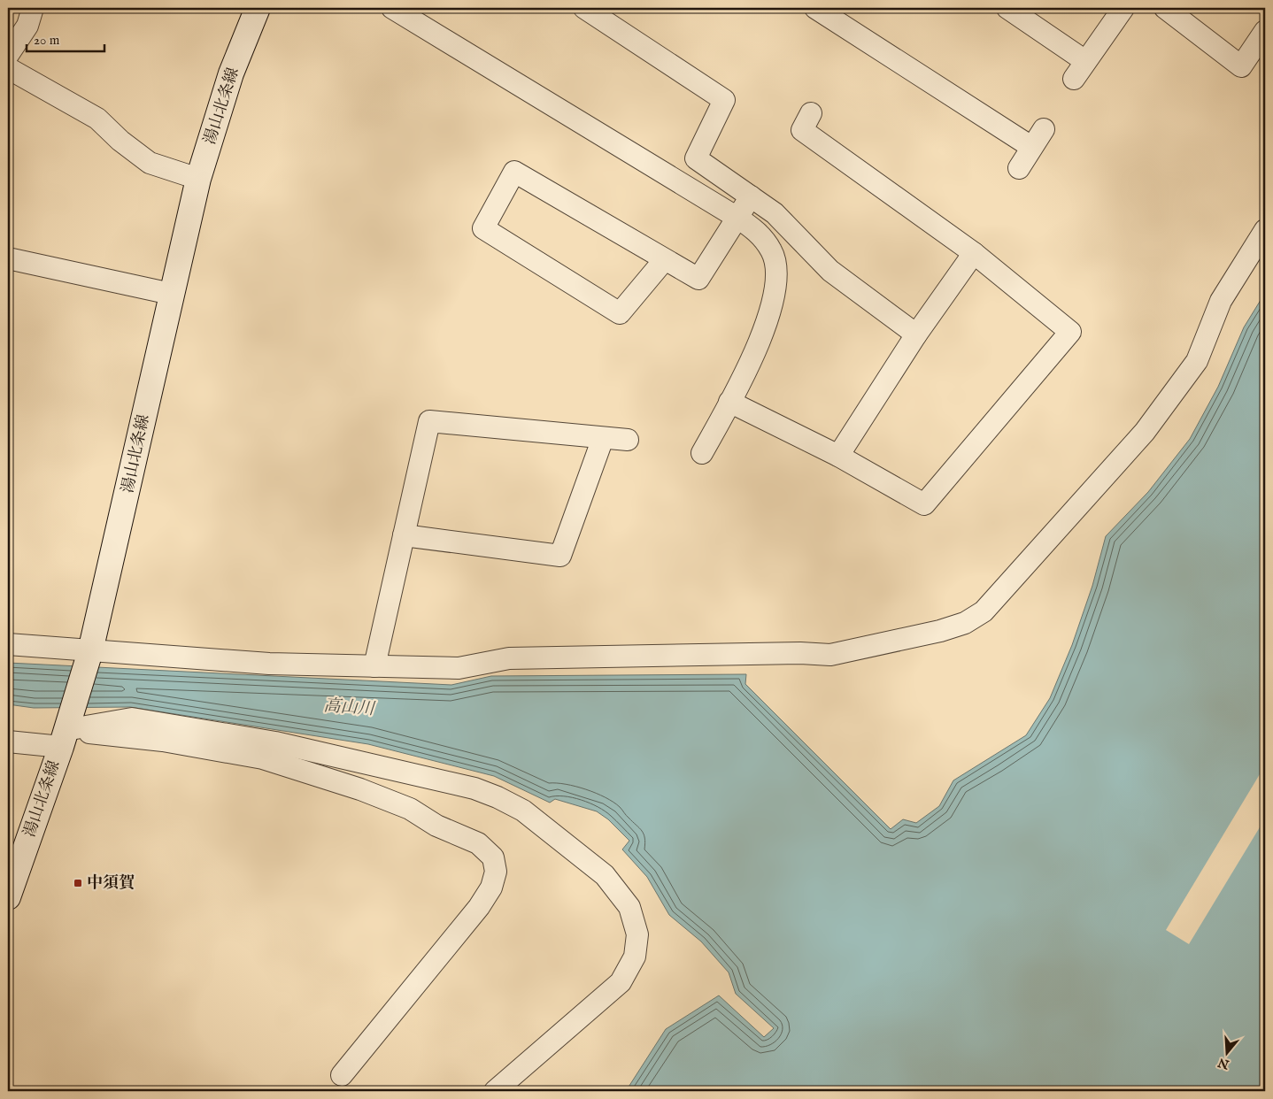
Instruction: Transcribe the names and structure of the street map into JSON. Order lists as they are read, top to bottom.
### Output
{
  "streets": {
    "main road": ["湯山北条線"]
  },
  "water": ["高山川"],
  "places": {
    "transit": ["中須賀"]
  },
  "scale_bar": "20 m",
  "north": "bottom"
}
